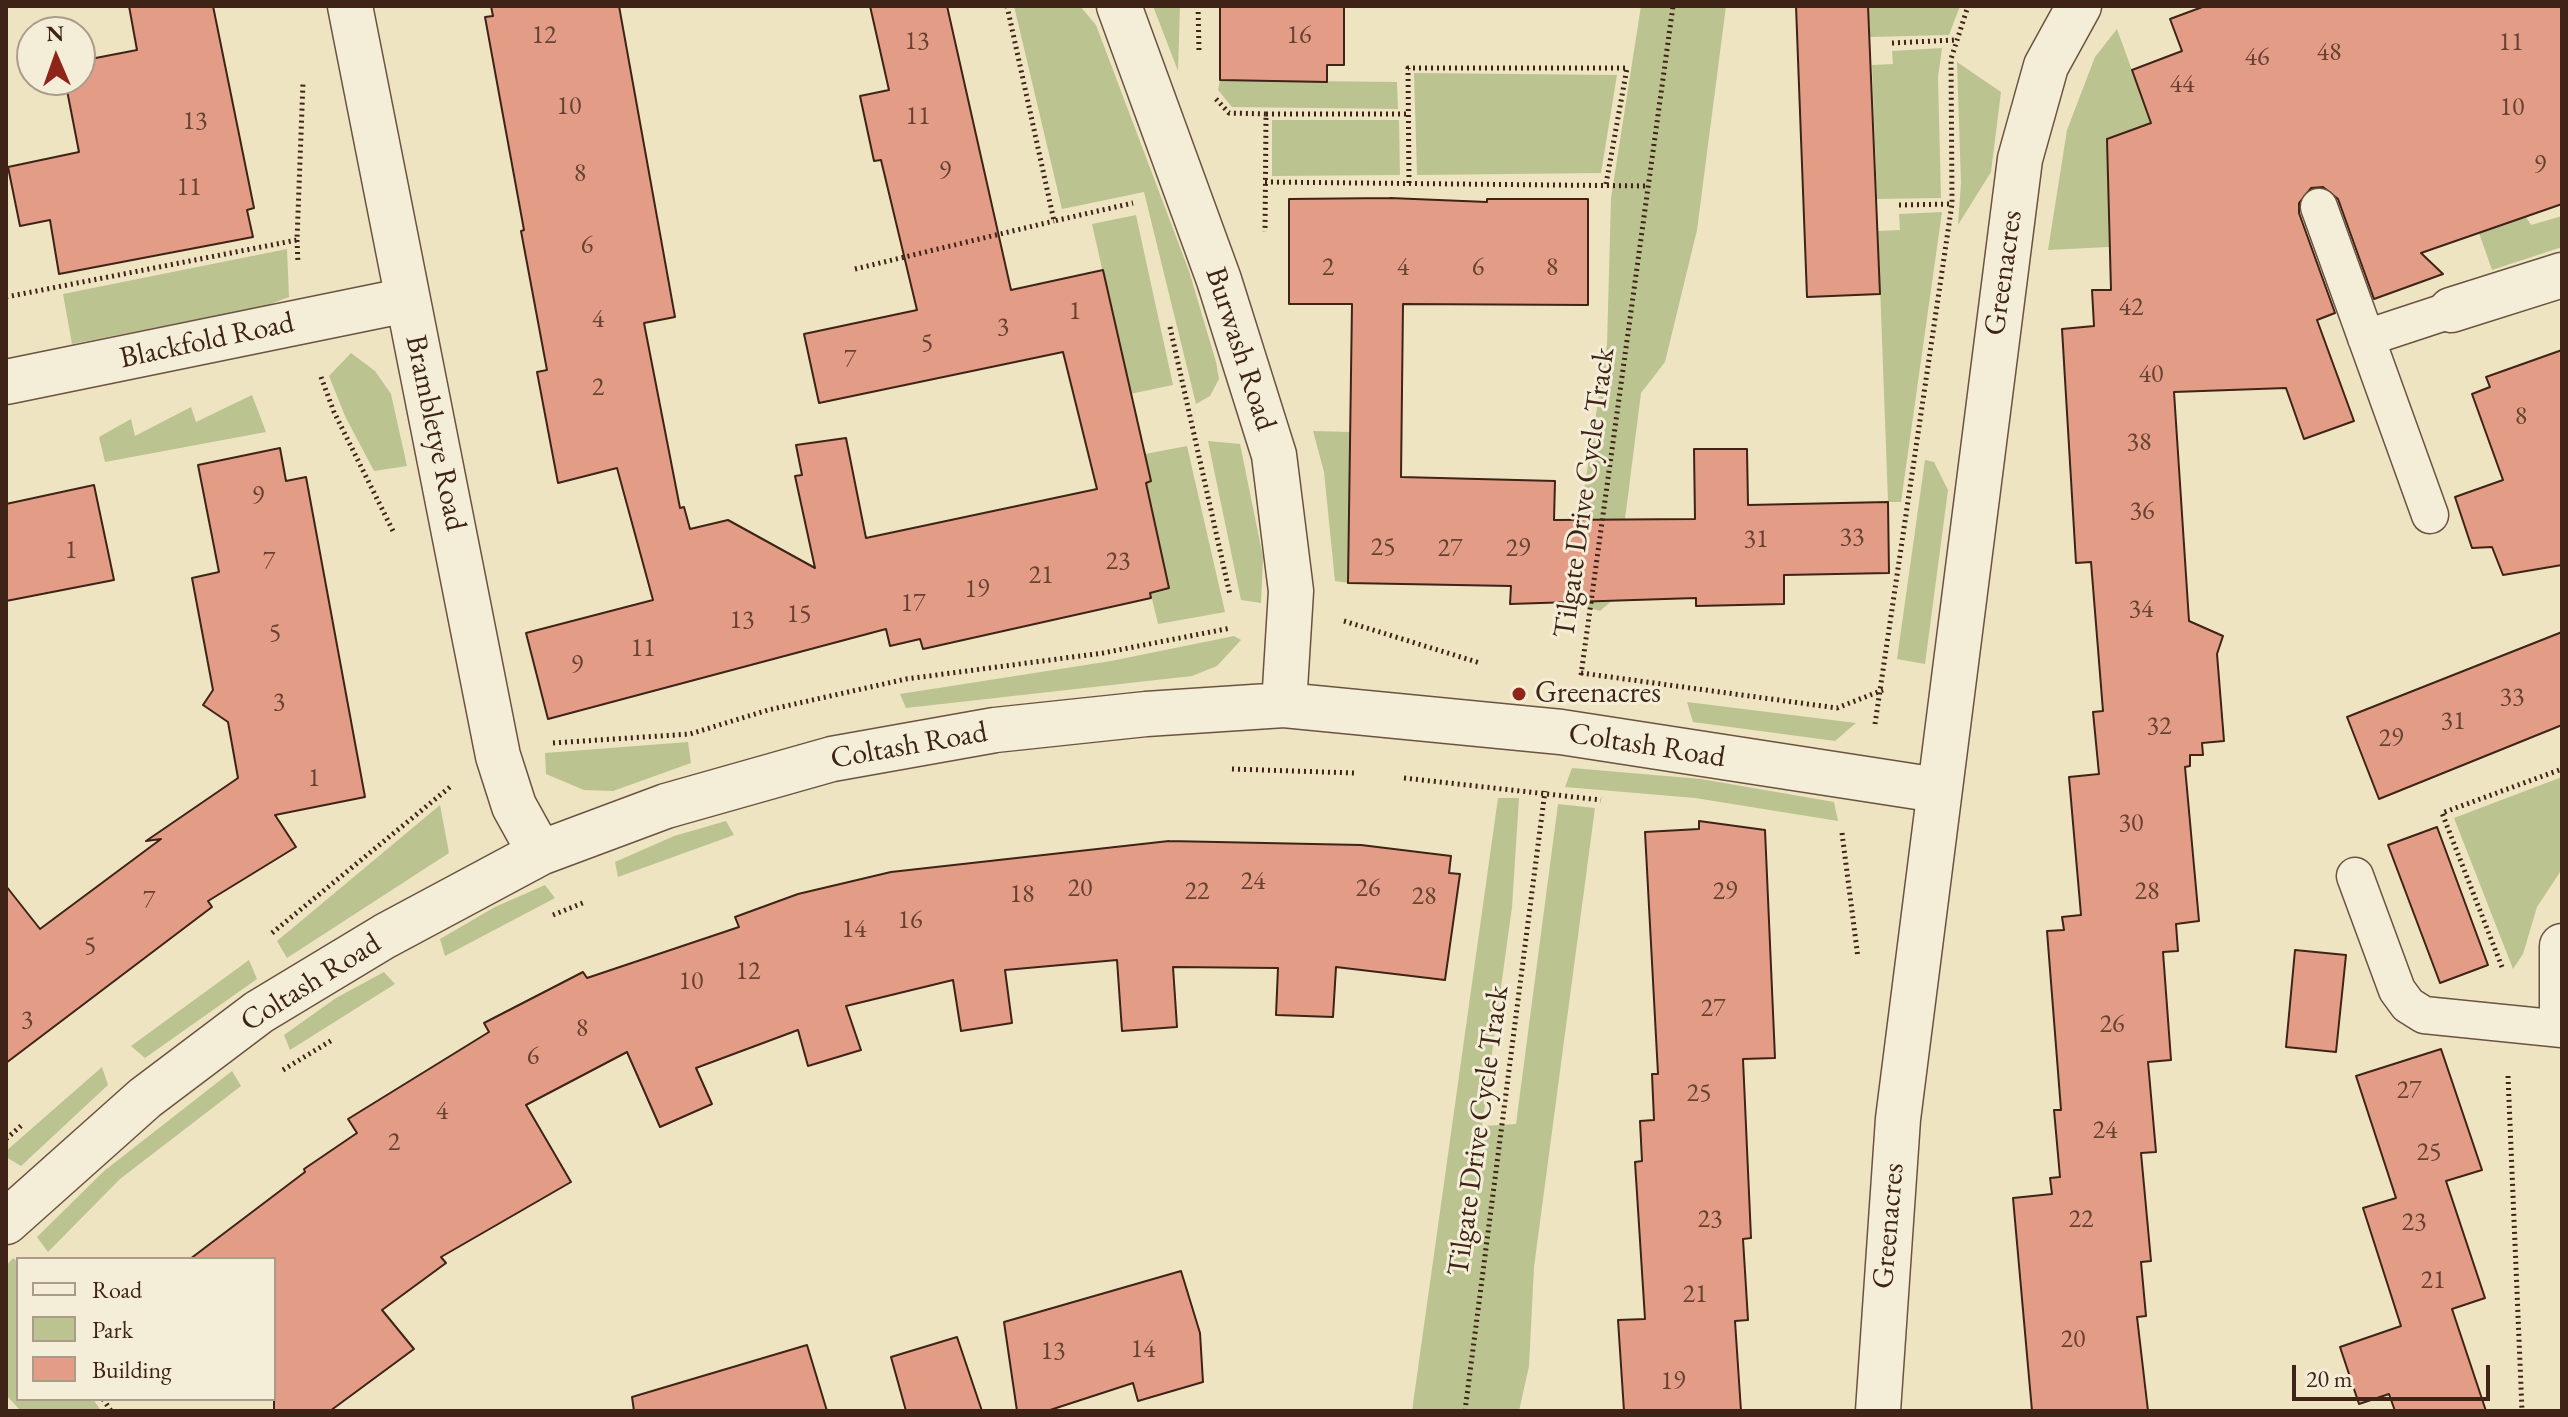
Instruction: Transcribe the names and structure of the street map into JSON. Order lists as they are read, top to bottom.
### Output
{
  "streets": {
    "street": [
      "Greenacres",
      "Blackfold Road",
      "Burwash Road",
      "Brambletye Road",
      "Coltash Road"
    ],
    "path": ["Tilgate Drive Cycle Track"]
  },
  "crossings": [
    ["Greenacres", "Coltash Road"],
    ["Blackfold Road", "Brambletye Road"],
    ["Burwash Road", "Coltash Road"],
    ["Brambletye Road", "Coltash Road"],
    ["Tilgate Drive Cycle Track", "Coltash Road"]
  ],
  "places": ["Greenacres"],
  "house_numbers": [
    "12",
    "16",
    "13",
    "11",
    "48",
    "46",
    "44",
    "10",
    "10",
    "11",
    "13",
    "9",
    "9",
    "8",
    "11",
    "6",
    "2",
    "4",
    "6",
    "8",
    "42",
    "1",
    "4",
    "3",
    "5",
    "7",
    "40",
    "2",
    "8",
    "38",
    "9",
    "36",
    "33",
    "31",
    "25",
    "27",
    "29",
    "1",
    "7",
    "23",
    "21",
    "19",
    "17",
    "34",
    "15",
    "13",
    "5",
    "11",
    "9",
    "33",
    "3",
    "31",
    "32",
    "29",
    "1",
    "30",
    "24",
    "20",
    "26",
    "22",
    "29",
    "28",
    "18",
    "28",
    "7",
    "16",
    "14",
    "5",
    "12",
    "10",
    "27",
    "3",
    "26",
    "8",
    "6",
    "27",
    "25",
    "4",
    "24",
    "2",
    "25",
    "23",
    "22",
    "23",
    "21",
    "21",
    "20",
    "14",
    "13",
    "19"
  ],
  "legend": ["Road", "Park", "Building"],
  "scale_bar": "20 m",
  "north": "top"
}
